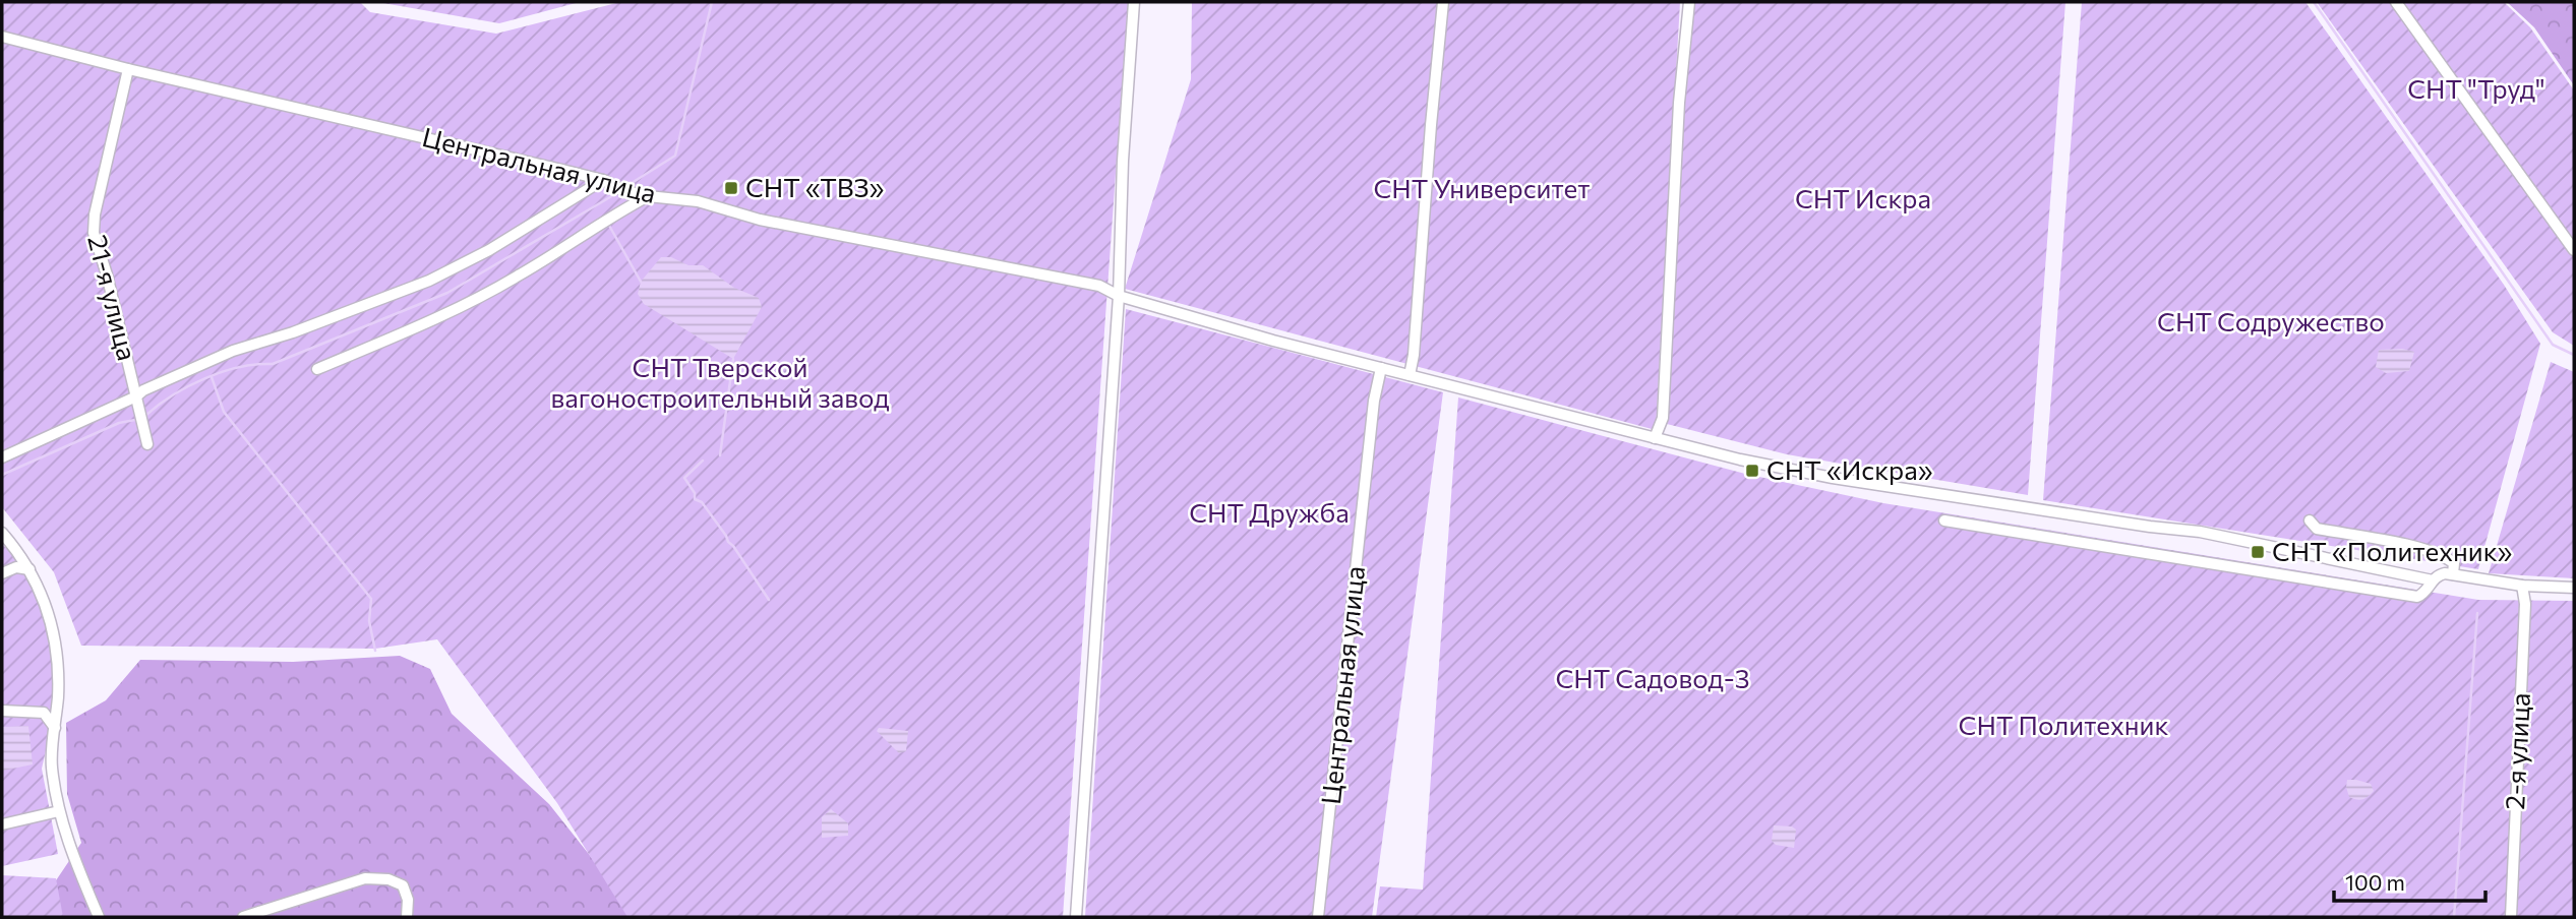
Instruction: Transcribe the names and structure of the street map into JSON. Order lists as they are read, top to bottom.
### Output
{
  "streets": {
    "street": ["Центральная улица", "21-я улица", "2-я улица"]
  },
  "crossings": [
    ["Центральная улица", "21-я улица"]
  ],
  "parks": [
    "СНТ \"Труд\"",
    "СНТ Университет",
    "СНТ Искра",
    "СНТ Содружество",
    "СНТ Тверской вагоностроительный завод",
    "СНТ Дружба",
    "СНТ Садовод-3",
    "СНТ Политехник"
  ],
  "places": {
    "transit": ["СНТ «ТВЗ»", "СНТ «Искра»", "СНТ «Политехник»"]
  },
  "scale_bar": "100 m"
}
